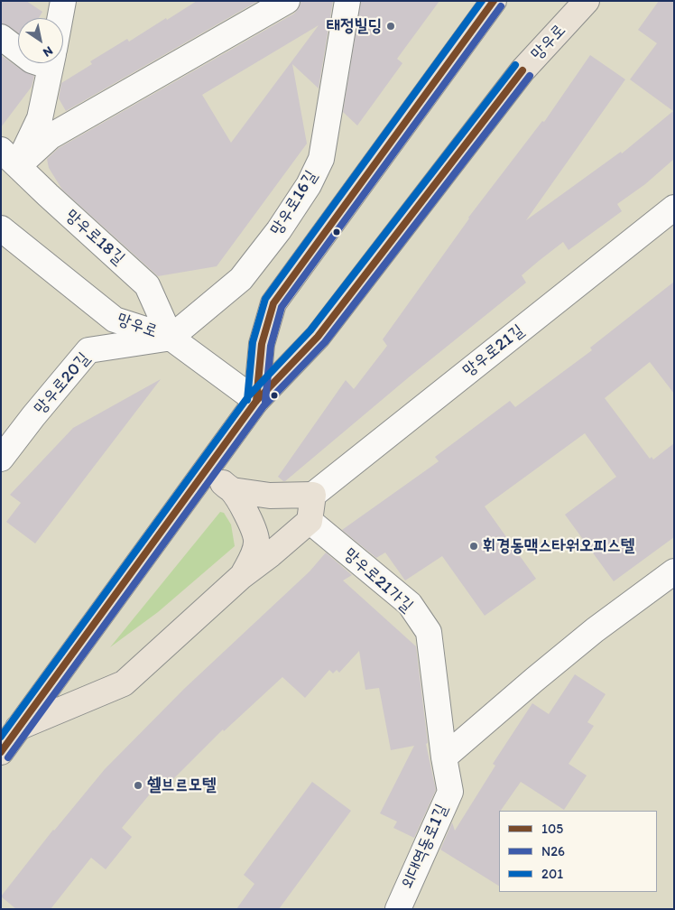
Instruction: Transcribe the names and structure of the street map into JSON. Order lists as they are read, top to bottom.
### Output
{
  "streets": {
    "main road": ["망우로"],
    "street": [
      "망우로16길",
      "망우로18길",
      "망우로21길",
      "망우로20길",
      "망우로21가길",
      "외대역동로1길"
    ]
  },
  "crossings": [
    ["망우로", "망우로16길"],
    ["망우로", "망우로18길"],
    ["망우로", "망우로20길"],
    ["망우로16길", "망우로18길"],
    ["망우로16길", "망우로20길"],
    ["망우로18길", "망우로20길"],
    ["망우로21가길", "외대역동로1길"]
  ],
  "places": ["태정빌딩", "휘경동맥스타워오피스텔", "쉘브르모텔"],
  "lines": ["transit line 105", "transit line 201", "transit line N26"],
  "legend": ["105", "N26", "201"],
  "north": "bottom right"
}
